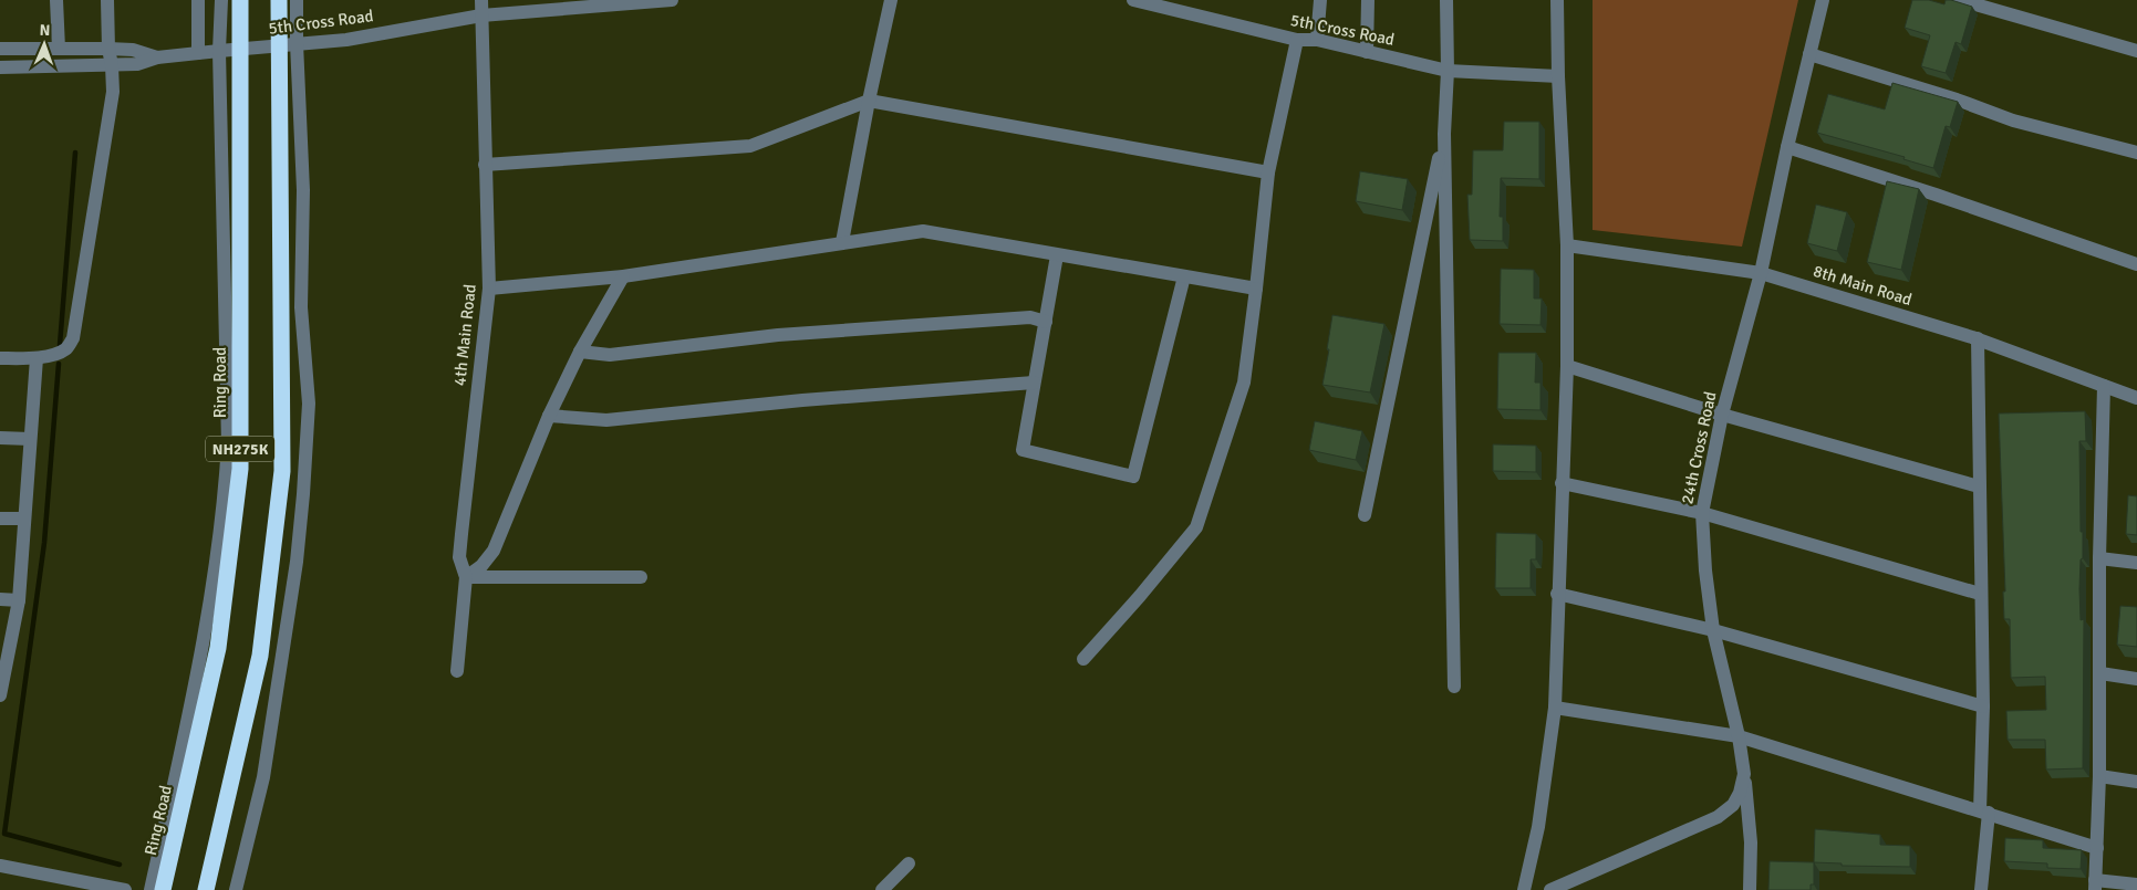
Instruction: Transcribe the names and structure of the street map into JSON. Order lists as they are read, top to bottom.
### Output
{
  "streets": {
    "highway": ["Ring Road", "NH275K"],
    "street": [
      "5th Cross Road",
      "8th Main Road",
      "4th Main Road",
      "24th Cross Road"
    ]
  },
  "crossings": [
    ["5th Cross Road", "4th Main Road"],
    ["5th Cross Road", "Ring Road"],
    ["5th Cross Road", "NH275K"],
    ["8th Main Road", "24th Cross Road"]
  ],
  "north": "top"
}
